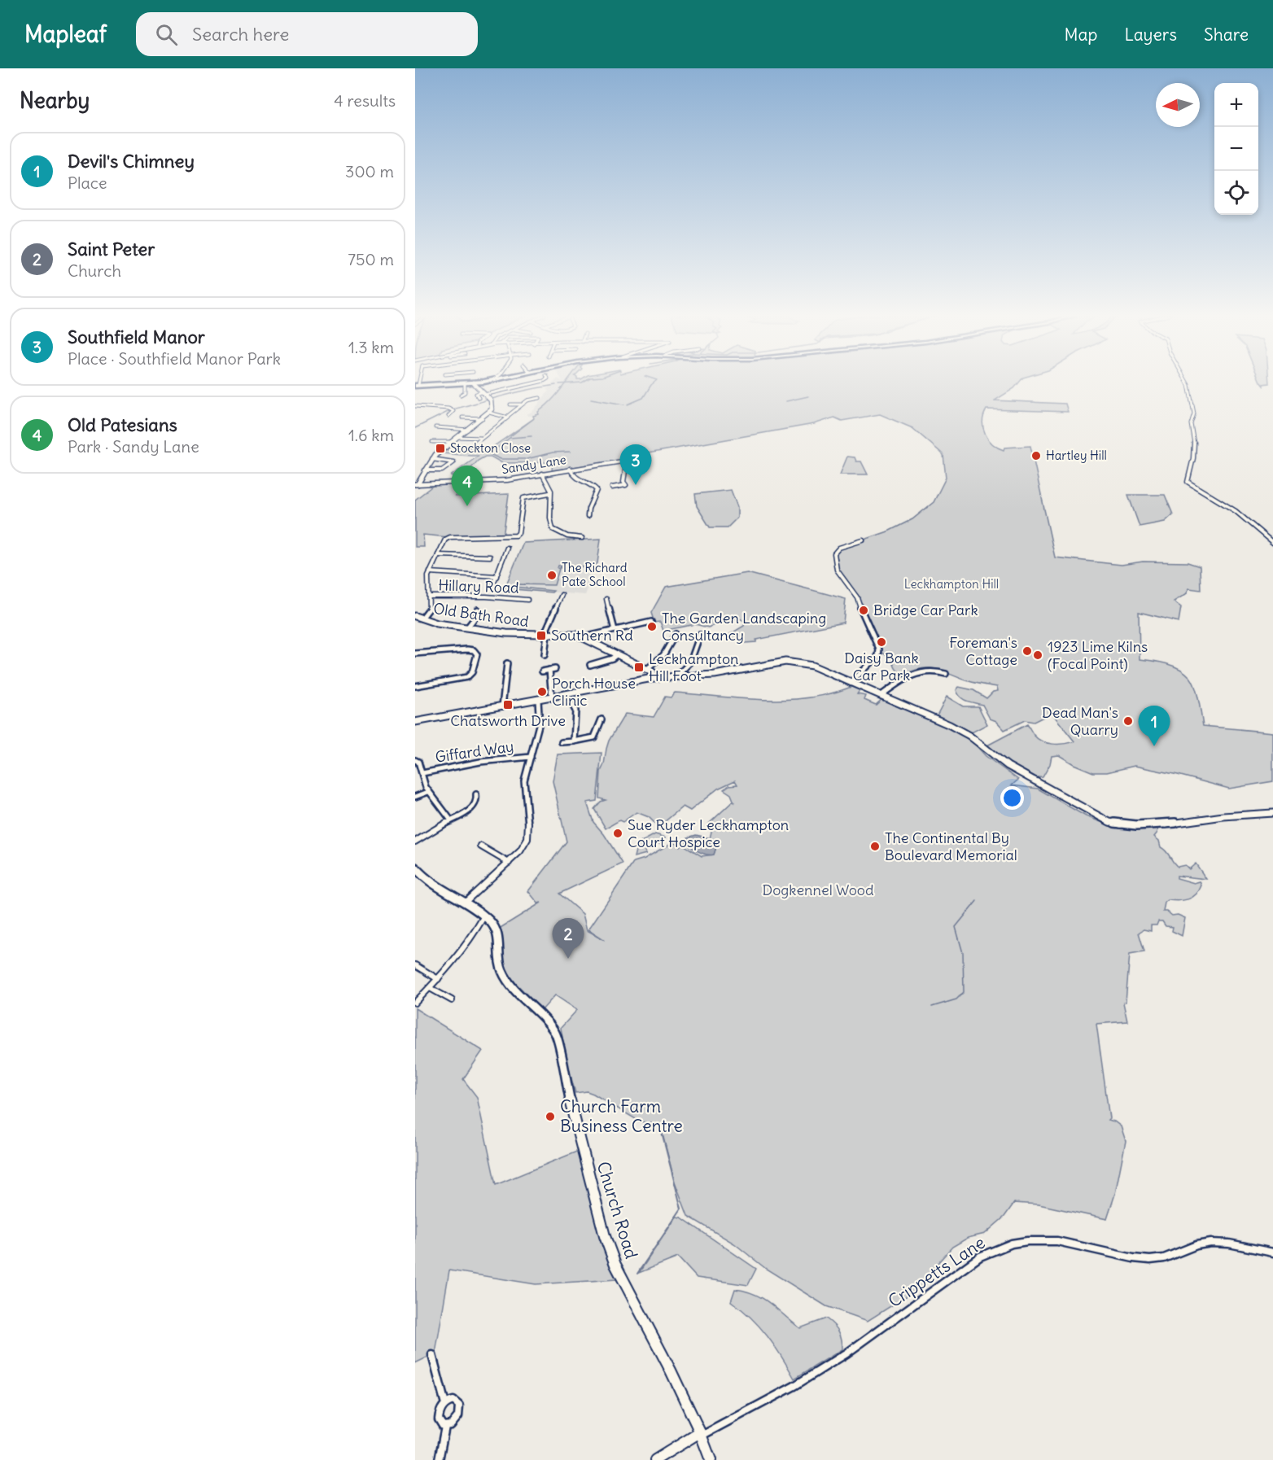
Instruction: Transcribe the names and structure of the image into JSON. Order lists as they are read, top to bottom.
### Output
{
  "streets": {
    "street": [
      "Sandy Lane",
      "Hillary Road",
      "Old Bath Road",
      "Giffard Way",
      "Church Road",
      "Crippetts Lane"
    ]
  },
  "crossings": [
    ["Church Road", "Crippetts Lane"]
  ],
  "parks": ["Leckhampton Hill", "Dogkennel Wood"],
  "places": {
    "transit": [
      "Stockton Close",
      "Southern Rd",
      "Leckhampton Hill Foot",
      "Chatsworth Drive"
    ],
    "other": [
      "Hartley Hill",
      "The Richard Pate School",
      "Bridge Car Park",
      "The Garden Landscaping Consultancy",
      "Daisy Bank Car Park",
      "Foreman's Cottage",
      "1923 Lime Kilns (Focal Point)",
      "Porch House Clinic",
      "Dead Man's Quarry",
      "Sue Ryder Leckhampton Court Hospice",
      "The Continental By Boulevard Memorial",
      "Church Farm Business Centre"
    ]
  },
  "north": "left",
  "page": {
    "header": "Mapleaf",
    "search": "Search here",
    "nav": ["Map", "Layers", "Share"],
    "heading": ["Nearby", "4 results"],
    "map_buttons": ["+", "−"],
    "list": [
      {
        "mark": "1",
        "name": "Devil's Chimney",
        "note": "Place",
        "value": "300 m"
      },
      {
        "mark": "2",
        "name": "Saint Peter",
        "note": "Church",
        "value": "750 m"
      },
      {
        "mark": "3",
        "name": "Southfield Manor",
        "note": "Place · Southfield Manor Park",
        "value": "1.3 km"
      },
      {
        "mark": "4",
        "name": "Old Patesians",
        "note": "Park · Sandy Lane",
        "value": "1.6 km"
      }
    ],
    "pins": [
      "3",
      "4",
      "1",
      "2"
    ]
  }
}
